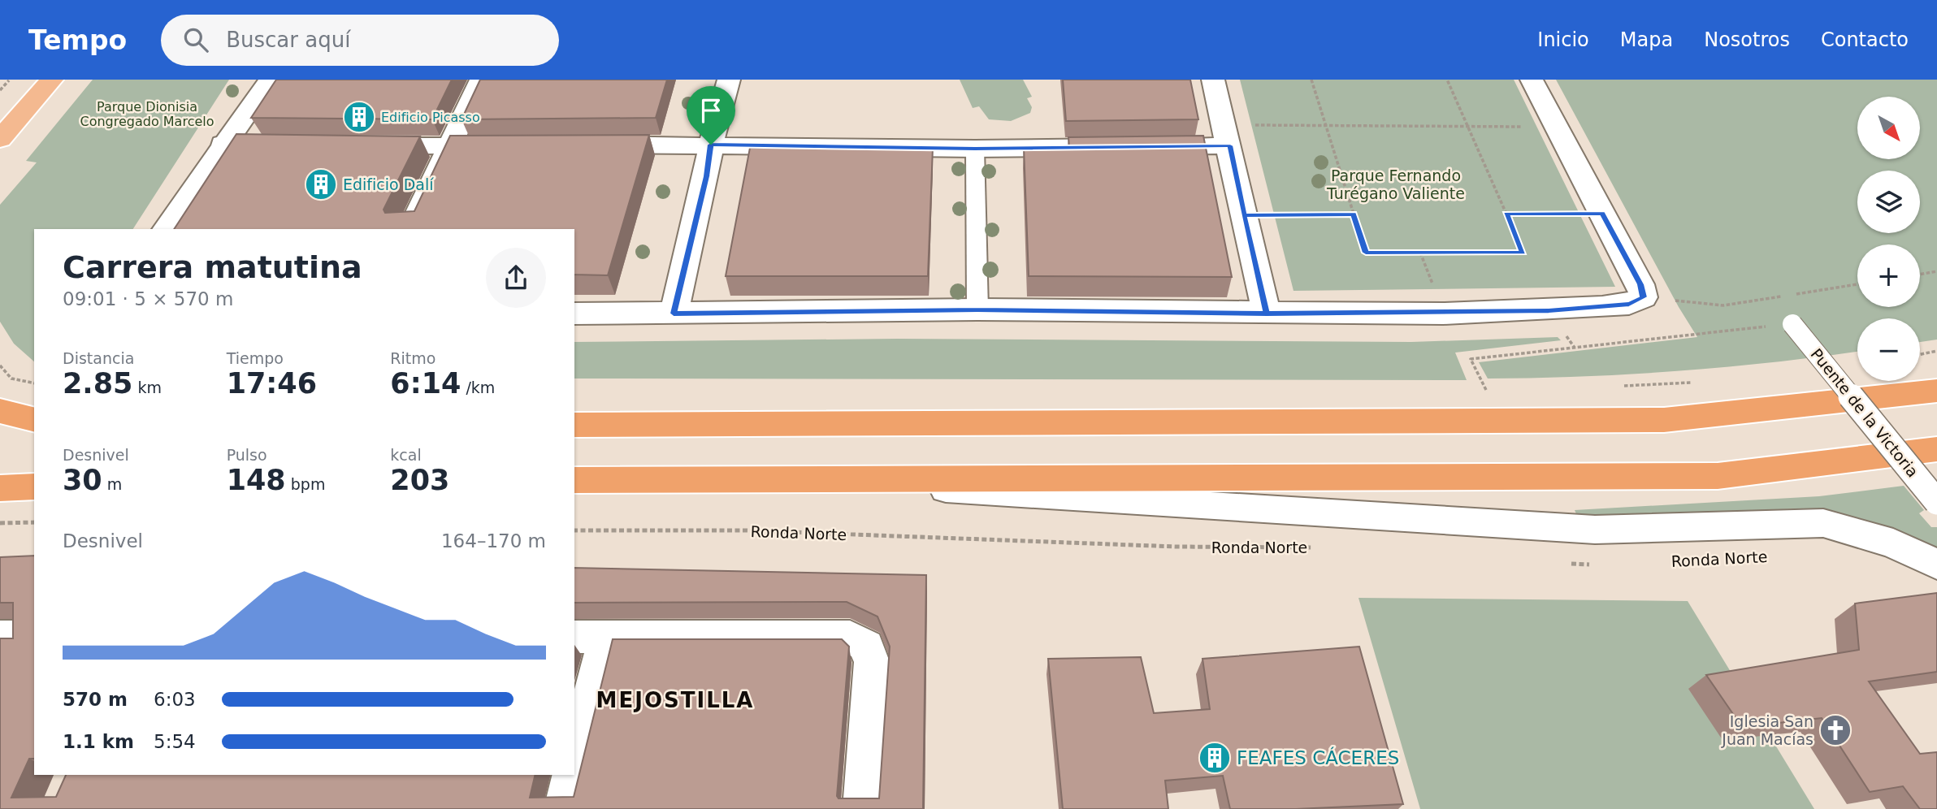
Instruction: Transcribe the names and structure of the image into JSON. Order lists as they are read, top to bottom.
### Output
{
  "streets": {
    "street": ["Puente de la Victoria"],
    "path": ["Ronda Norte"]
  },
  "districts": ["MEJOSTILLA"],
  "parks": ["Parque Dionisia Congregado Marcelo", "Parque Fernando Turégano Valiente"],
  "places": {
    "building": ["Edificio Picasso", "Edificio Dalí", "FEAFES CÁCERES"],
    "church": ["Iglesia San Juan Macías"]
  },
  "north": "bottom right",
  "page": {
    "header": "Tempo",
    "search": "Buscar aquí",
    "nav": [
      "Inicio",
      "Mapa",
      "Nosotros",
      "Contacto"
    ],
    "map_buttons": ["+", "−"],
    "heading": ["Carrera matutina", "09:01 · 5 × 570 m"],
    "stats": [
      ["Distancia", "2.85 km"],
      ["Tiempo", "17:46"],
      ["Ritmo", "6:14 /km"],
      ["Desnivel", "30 m"],
      ["Pulso", "148 bpm"],
      ["kcal", "203"]
    ],
    "chart": ["Desnivel", "164–170 m"],
    "list": [
      {
        "name": "570 m",
        "note": "6:03"
      },
      {
        "name": "1.1 km",
        "note": "5:54"
      }
    ]
  }
}
